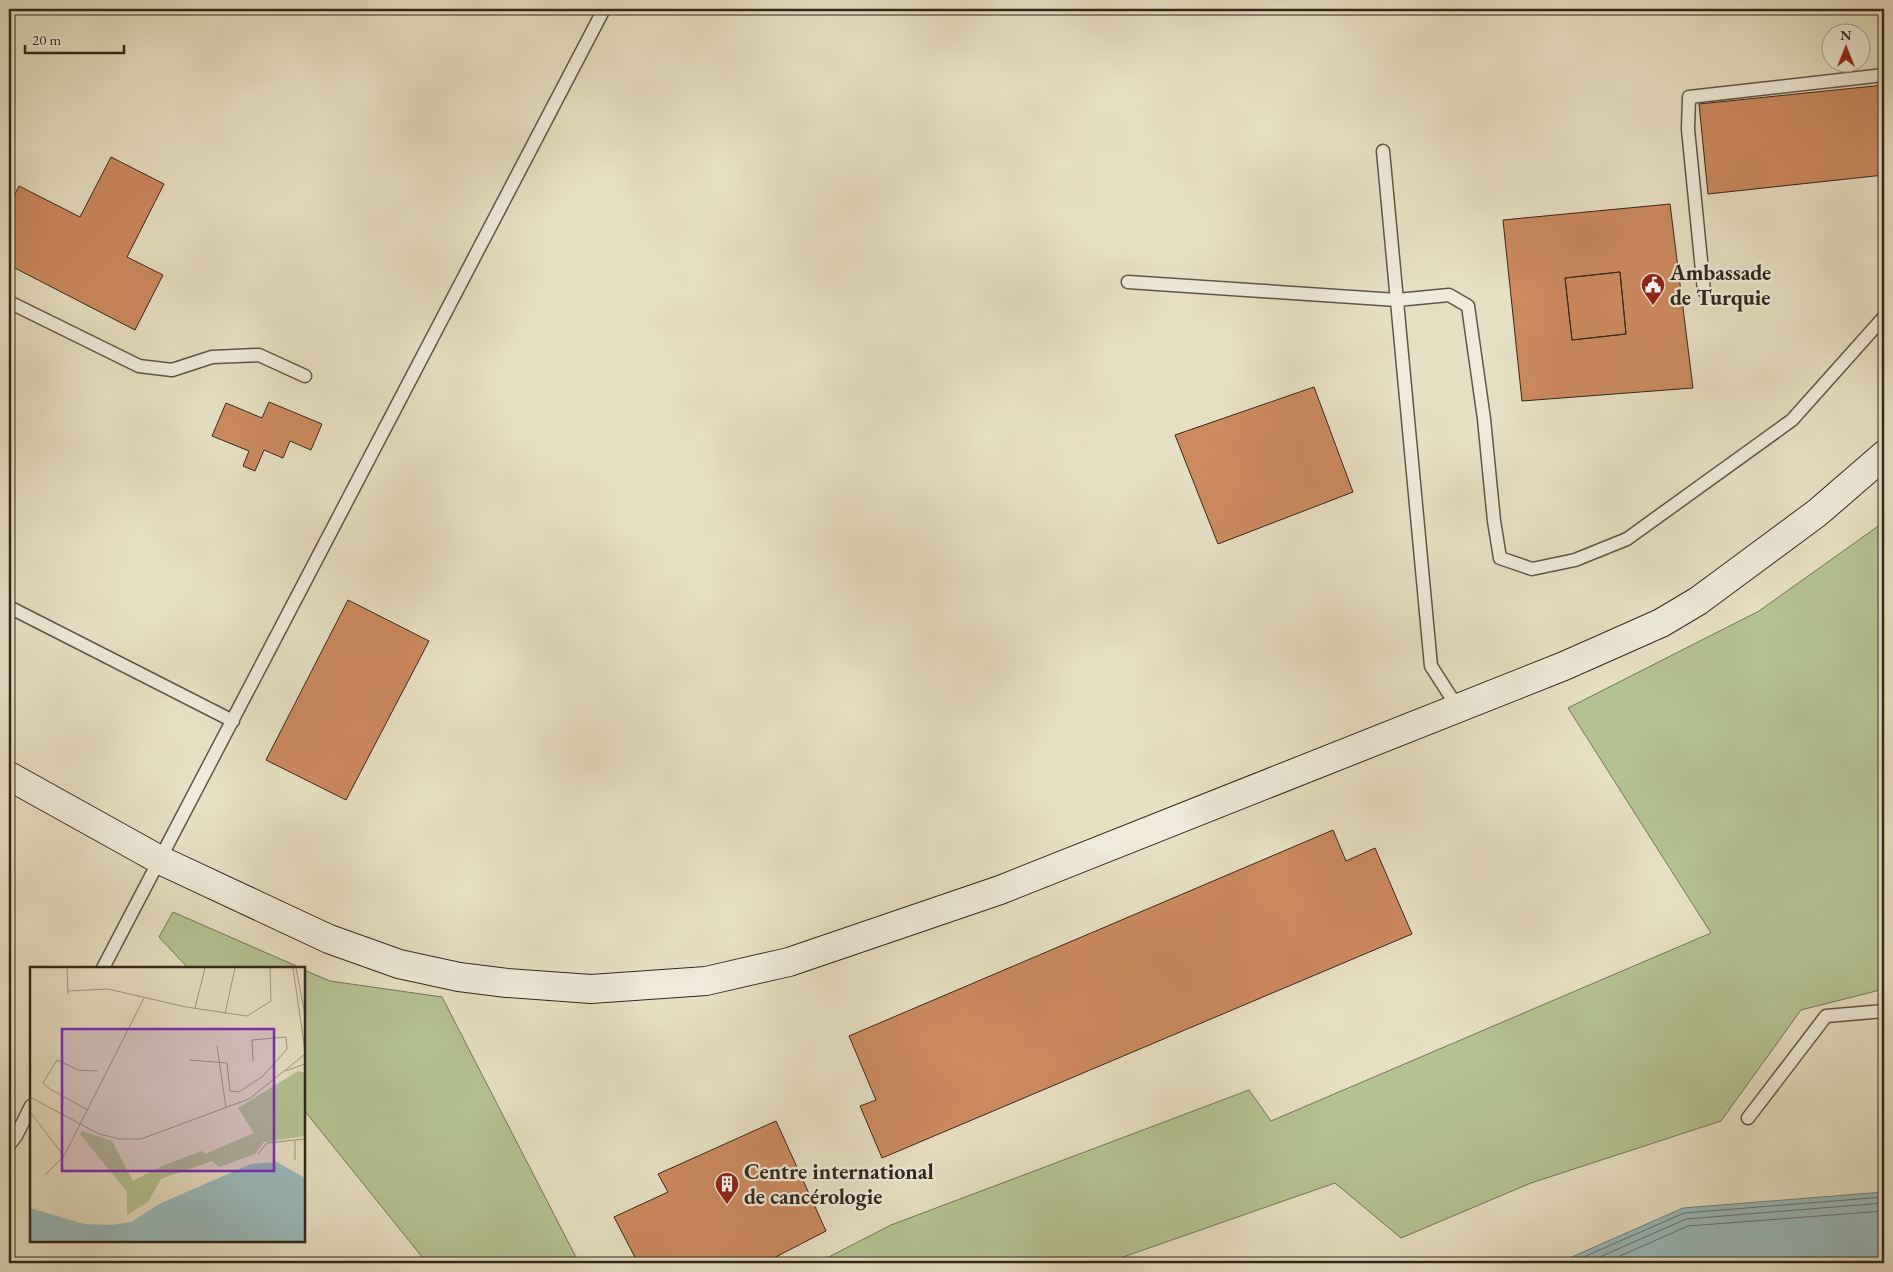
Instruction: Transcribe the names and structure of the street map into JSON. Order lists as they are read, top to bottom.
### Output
{
  "places": {
    "public building": ["Ambassade de Turquie"],
    "building": ["Centre international de cancérologie"]
  },
  "scale_bar": "20 m",
  "north": "top"
}
